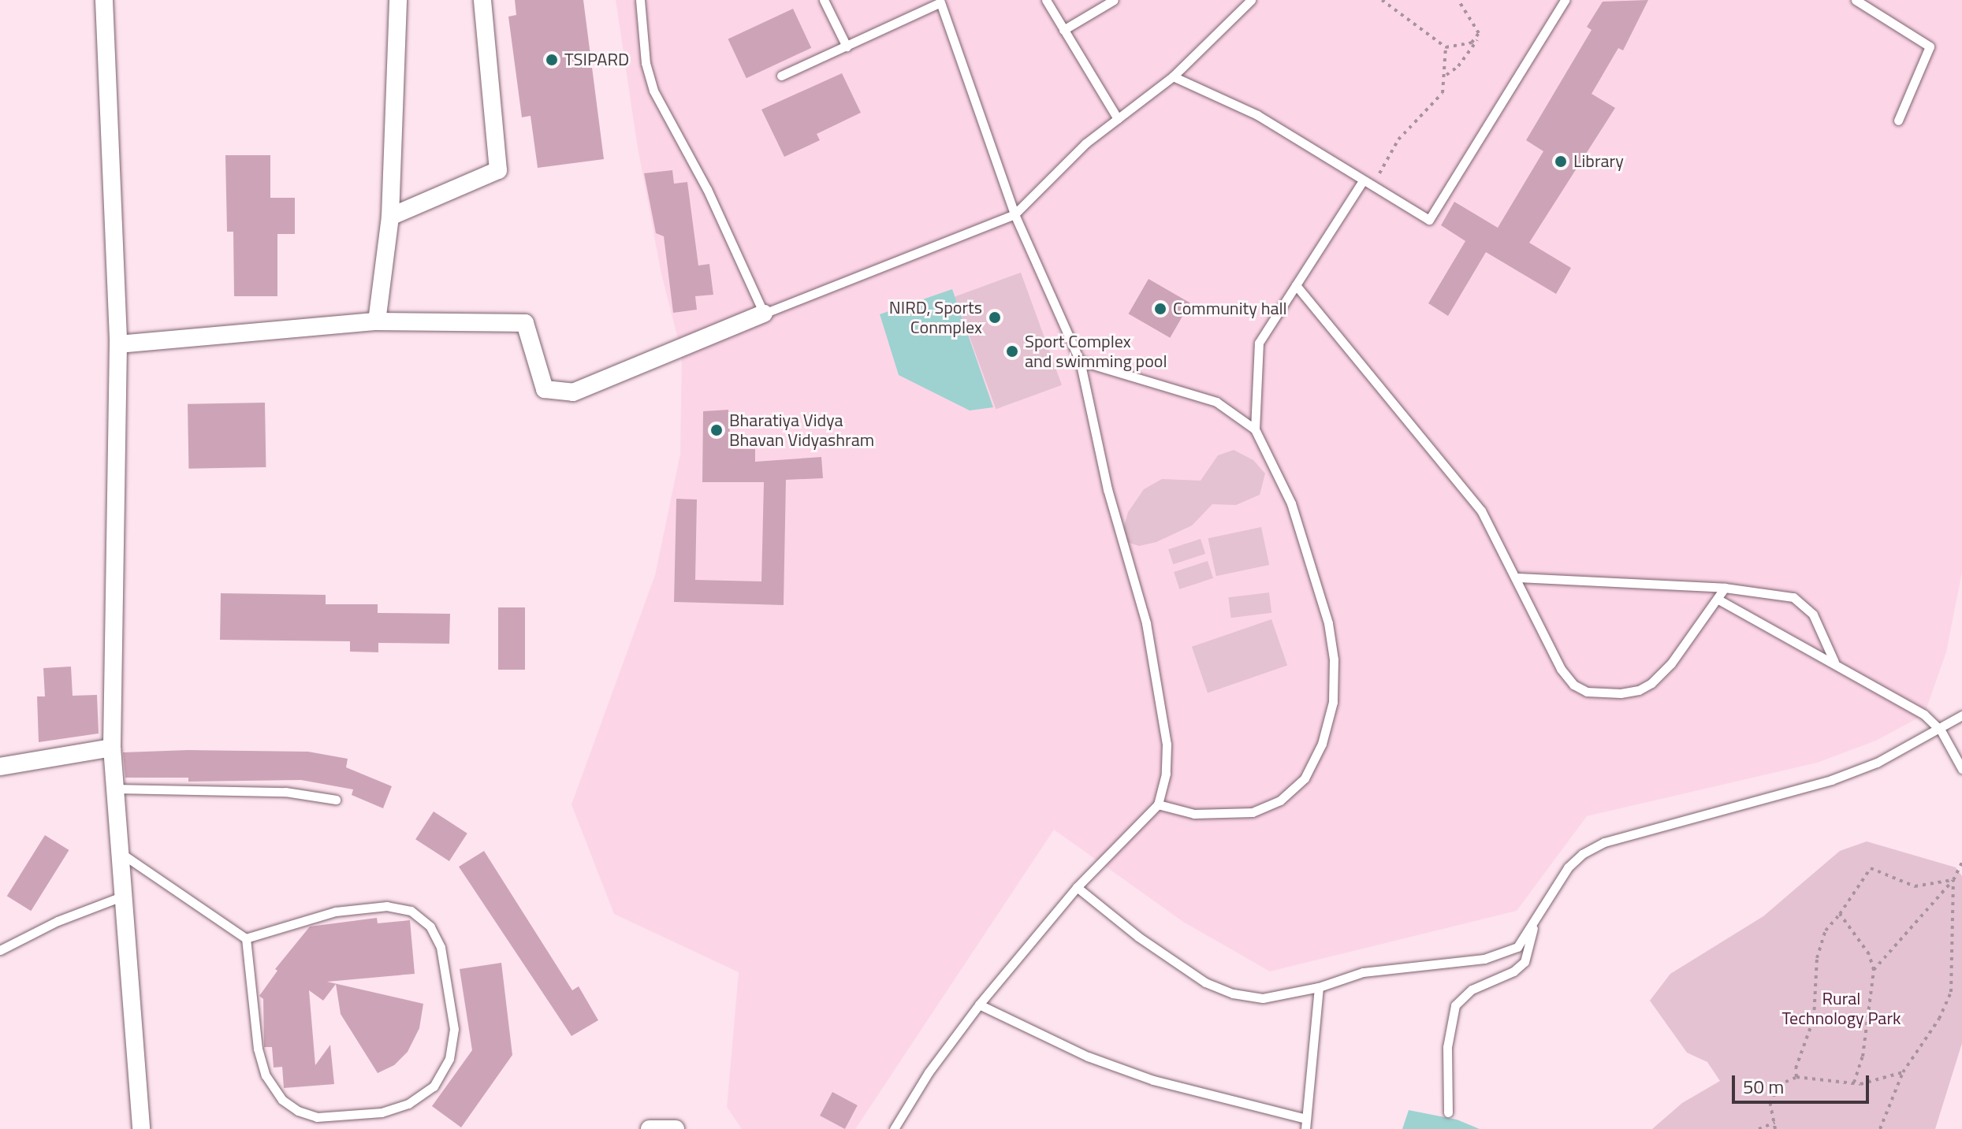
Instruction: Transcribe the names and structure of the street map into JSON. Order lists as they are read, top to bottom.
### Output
{
  "parks": ["Rural Technology Park"],
  "places": [
    "TSIPARD",
    "Library",
    "Community hall",
    "NIRD, Sports Conmplex",
    "Sport Complex and swimming pool",
    "Bharatiya Vidya Bhavan Vidyashram"
  ],
  "scale_bar": "50 m"
}
